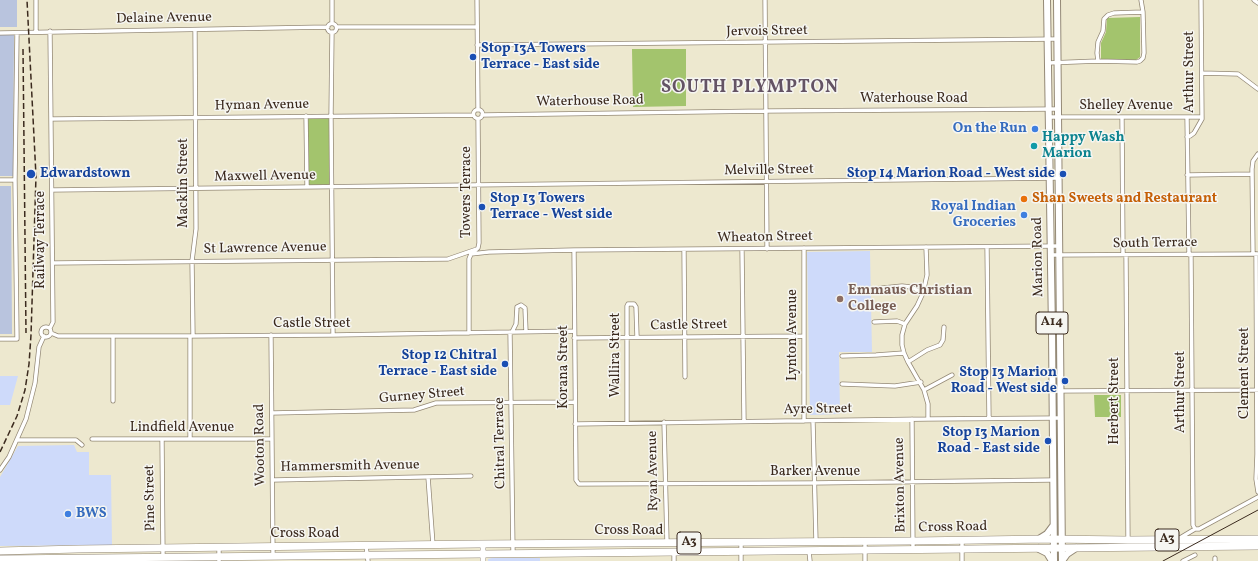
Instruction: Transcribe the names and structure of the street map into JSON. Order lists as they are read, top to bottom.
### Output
{
  "streets": {
    "highway": ["Cross Road", "A3"],
    "main road": ["Marion Road", "A14"],
    "street": [
      "Delaine Avenue",
      "Jervois Street",
      "Arthur Street",
      "Waterhouse Road",
      "Hyman Avenue",
      "Shelley Avenue",
      "Melville Street",
      "Maxwell Avenue",
      "Macklin Street",
      "Towers Terrace",
      "Wheaton Street",
      "Railway Terrace",
      "South Terrace",
      "St Lawrence Avenue",
      "Castle Street",
      "Lynton Avenue",
      "Wallira Street",
      "Korana Street",
      "Clement Street",
      "Gurney Street",
      "Herbert Street",
      "Ayre Street",
      "Lindfield Avenue",
      "Chitral Terrace",
      "Wooton Road",
      "Hammersmith Avenue",
      "Ryan Avenue",
      "Barker Avenue",
      "Brixton Avenue",
      "Pine Street"
    ]
  },
  "crossings": [
    ["Delaine Avenue", "Macklin Street"],
    ["Delaine Avenue", "Railway Terrace"],
    ["Jervois Street", "Marion Road"],
    ["Arthur Street", "Shelley Avenue"],
    ["Arthur Street", "South Terrace"],
    ["Waterhouse Road", "Hyman Avenue"],
    ["Waterhouse Road", "Towers Terrace"],
    ["Waterhouse Road", "Marion Road"],
    ["Hyman Avenue", "Macklin Street"],
    ["Hyman Avenue", "Towers Terrace"],
    ["Hyman Avenue", "Railway Terrace"],
    ["Shelley Avenue", "Marion Road"],
    ["Shelley Avenue", "Herbert Street"],
    ["Melville Street", "Maxwell Avenue"],
    ["Melville Street", "Towers Terrace"],
    ["Melville Street", "Marion Road"],
    ["Maxwell Avenue", "Macklin Street"],
    ["Maxwell Avenue", "Towers Terrace"],
    ["Maxwell Avenue", "Railway Terrace"],
    ["Macklin Street", "St Lawrence Avenue"],
    ["Macklin Street", "Castle Street"],
    ["Macklin Street", "Lindfield Avenue"],
    ["Towers Terrace", "Wheaton Street"],
    ["Towers Terrace", "St Lawrence Avenue"],
    ["Towers Terrace", "Castle Street"],
    ["Wheaton Street", "Marion Road"],
    ["Wheaton Street", "Lynton Avenue"],
    ["Wheaton Street", "Korana Street"],
    ["Railway Terrace", "St Lawrence Avenue"],
    ["Railway Terrace", "Castle Street"],
    ["South Terrace", "Marion Road"],
    ["South Terrace", "Clement Street"],
    ["South Terrace", "Herbert Street"],
    ["Marion Road", "Ayre Street"],
    ["Marion Road", "Barker Avenue"],
    ["Marion Road", "Cross Road"],
    ["Castle Street", "Lynton Avenue"],
    ["Castle Street", "Wallira Street"],
    ["Castle Street", "Korana Street"],
    ["Castle Street", "Chitral Terrace"],
    ["Castle Street", "Wooton Road"],
    ["Lynton Avenue", "Ayre Street"],
    ["Wallira Street", "Ayre Street"],
    ["Korana Street", "Gurney Street"],
    ["Korana Street", "Ayre Street"],
    ["Korana Street", "Barker Avenue"],
    ["Gurney Street", "Chitral Terrace"],
    ["Gurney Street", "Wooton Road"],
    ["Herbert Street", "Cross Road"],
    ["Ayre Street", "Ryan Avenue"],
    ["Ayre Street", "Brixton Avenue"],
    ["Lindfield Avenue", "Wooton Road"],
    ["Lindfield Avenue", "Pine Street"],
    ["Chitral Terrace", "Cross Road"],
    ["Wooton Road", "Hammersmith Avenue"],
    ["Wooton Road", "Cross Road"],
    ["Hammersmith Avenue", "Cross Road"],
    ["Ryan Avenue", "Barker Avenue"],
    ["Ryan Avenue", "Cross Road"],
    ["Barker Avenue", "Brixton Avenue"],
    ["Brixton Avenue", "Cross Road"],
    ["Pine Street", "Cross Road"]
  ],
  "districts": ["SOUTH PLYMPTON"],
  "places": [
    "Stop 13A Towers Terrace - East side",
    "On the Run",
    "Happy Wash Marion",
    "Edwardstown",
    "Stop 14 Marion Road - West side",
    "Shan Sweets and Restaurant",
    "Stop 13 Towers Terrace - West side",
    "Royal Indian Groceries",
    "Emmaus Christian College",
    "Stop 12 Chitral Terrace - East side",
    "Stop 13 Marion Road - West side",
    "Stop 13 Marion Road - East side",
    "BWS"
  ]
}
